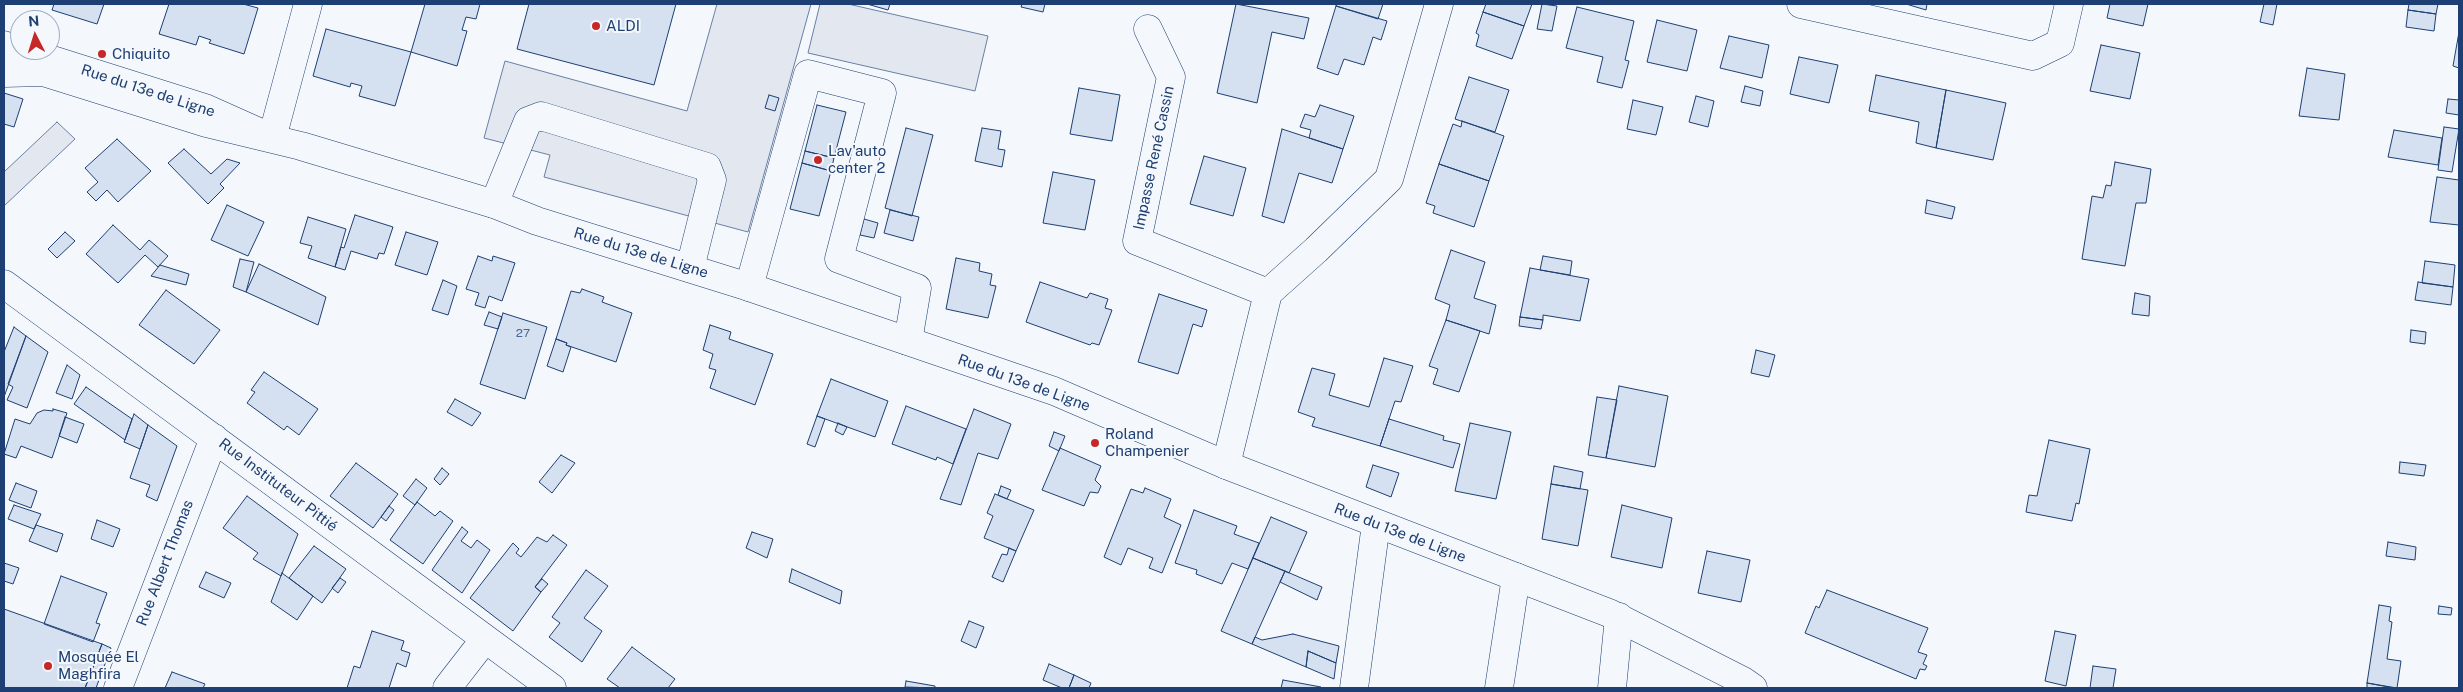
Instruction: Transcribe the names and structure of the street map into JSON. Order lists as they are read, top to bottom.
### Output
{
  "streets": {
    "street": [
      "Rue du 13e de Ligne",
      "Impasse René Cassin",
      "Rue Instituteur Pittié",
      "Rue Albert Thomas"
    ]
  },
  "crossings": [
    ["Rue Instituteur Pittié", "Rue Albert Thomas"]
  ],
  "places": [
    "ALDI",
    "Chiquito",
    "Lav'auto center 2",
    "Roland Champenier",
    "Mosquée El Maghfira"
  ],
  "house_numbers": ["27"],
  "north": "top"
}
